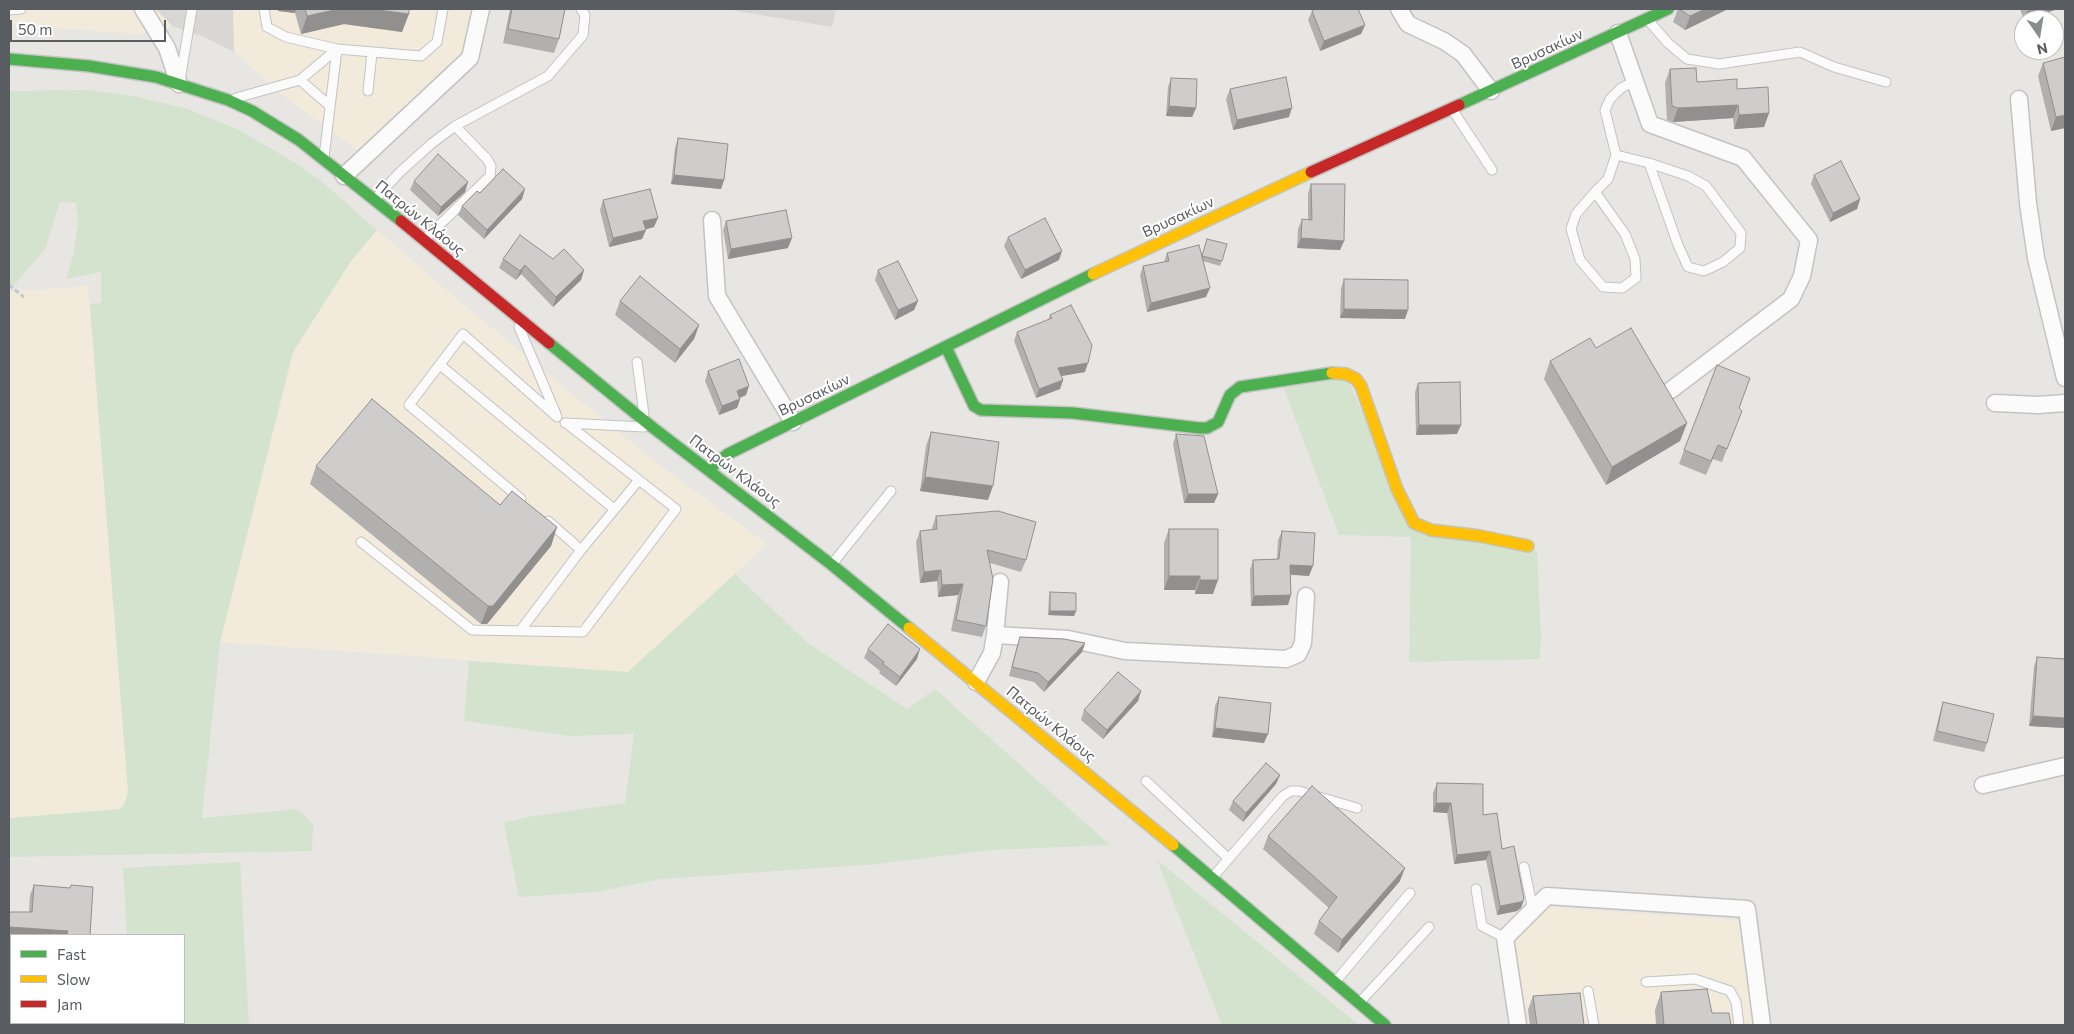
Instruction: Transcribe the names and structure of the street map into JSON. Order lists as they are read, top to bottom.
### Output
{
  "streets": {
    "street": ["Βρυσακίων", "Πατρών Κλάους"]
  },
  "crossings": [
    ["Βρυσακίων", "Πατρών Κλάους"]
  ],
  "legend": ["Fast", "Slow", "Jam"],
  "scale_bar": "50 m",
  "north": "bottom"
}
